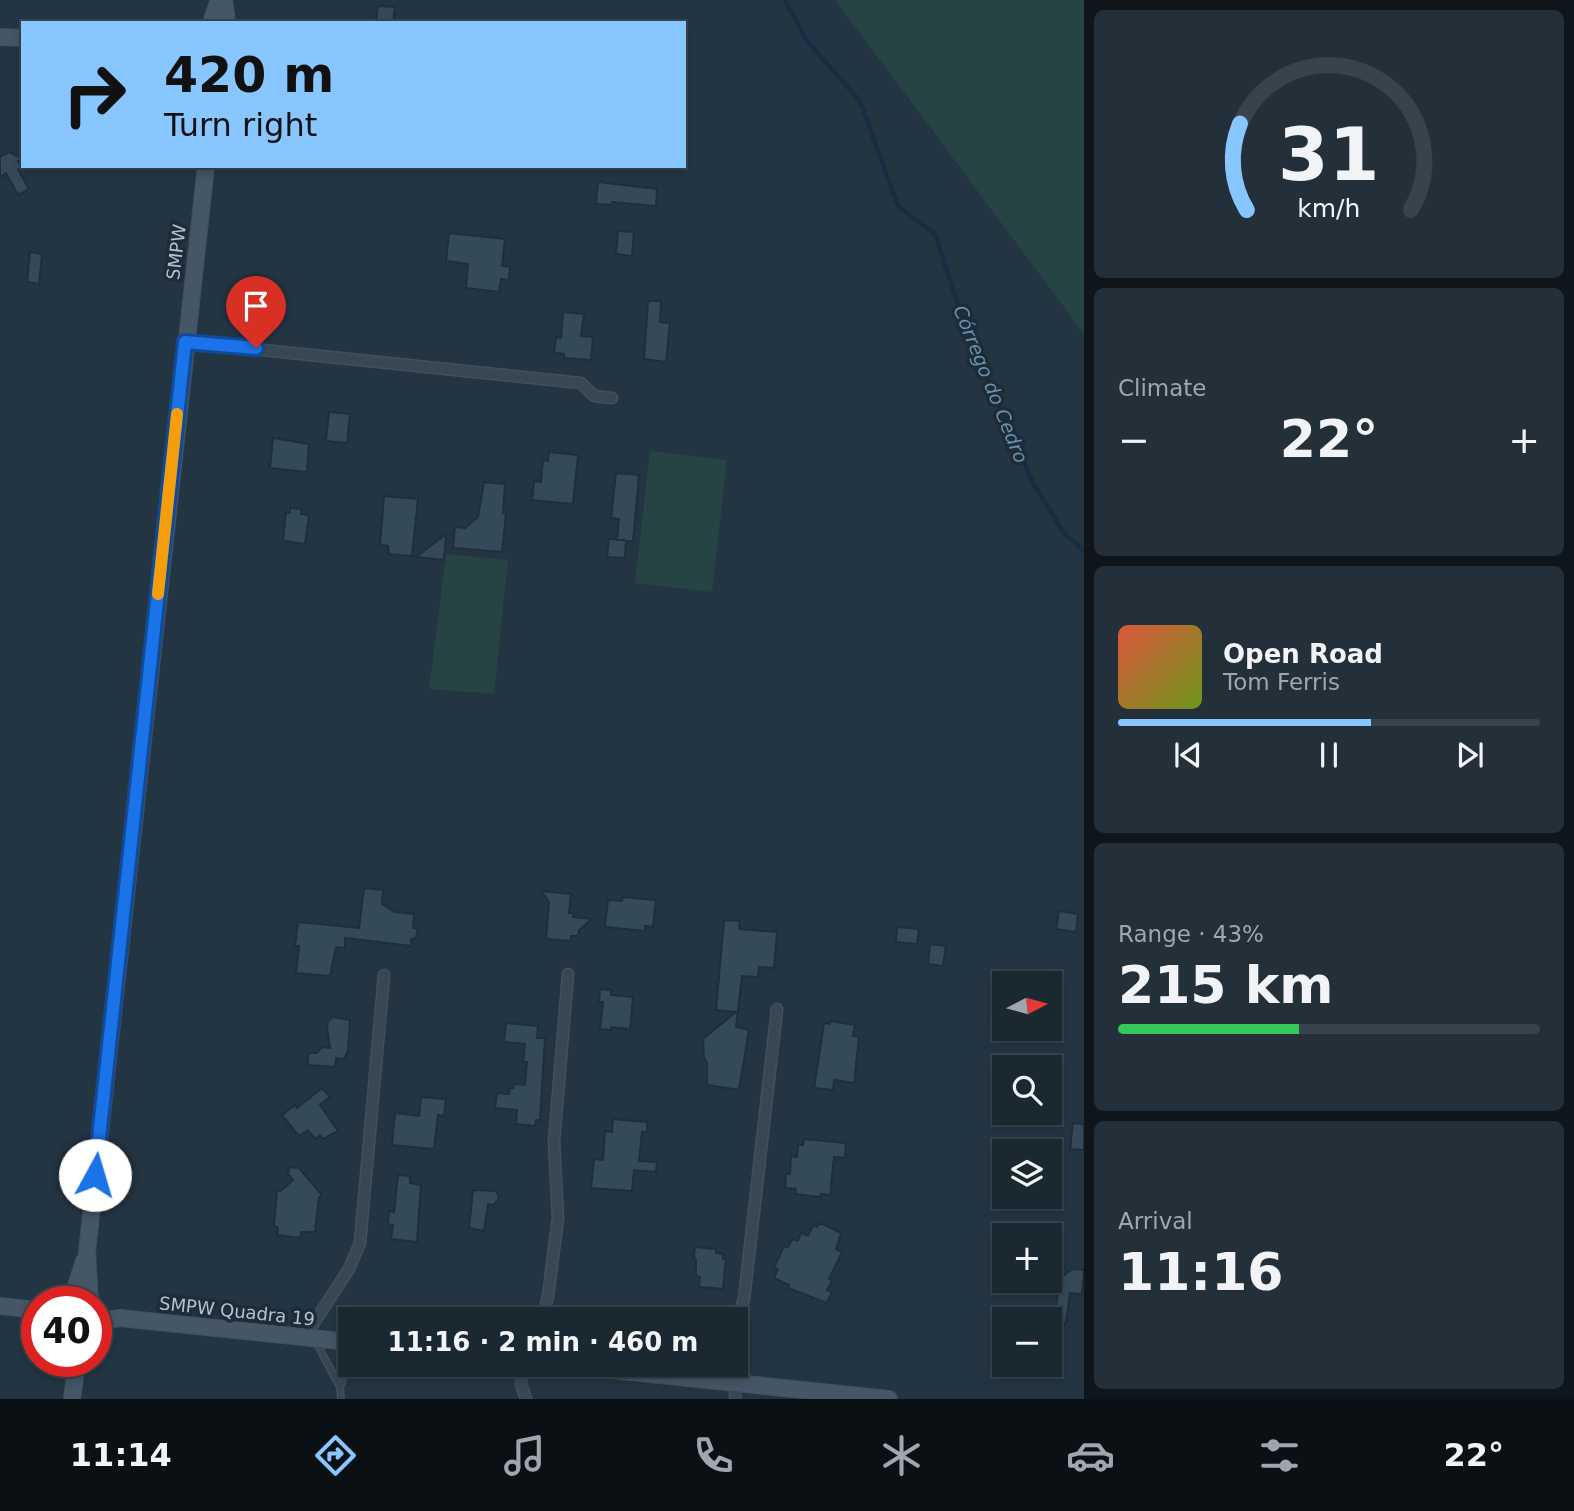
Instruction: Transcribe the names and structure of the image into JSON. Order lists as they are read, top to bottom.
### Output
{
  "streets": {
    "street": ["SMPW", "SMPW Quadra 19"]
  },
  "water": ["Córrego do Cedro"],
  "north": "right",
  "page": {
    "turn": ["420 m", "Turn right"],
    "tile": [
      "Climate",
      ["Range · 43%", "215 km"],
      ["Arrival", "11:16"]
    ],
    "heat": ["−", "22°", "+"],
    "song": ["Open Road", "Tom Ferris"],
    "map_buttons": ["+", "−"],
    "limit": "40",
    "trip": "11:16 · 2 min · 460 m",
    "tabs": ["11:14", "22°"],
    "gauge": ["31", "km/h"]
  }
}
